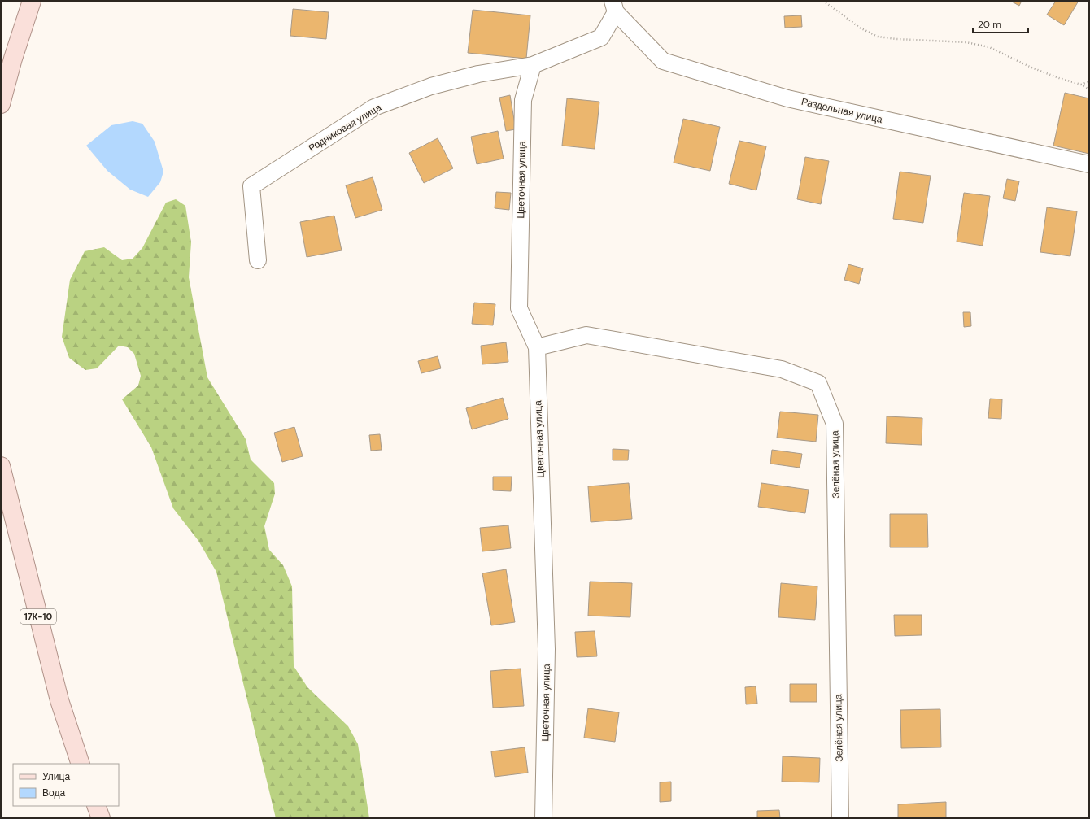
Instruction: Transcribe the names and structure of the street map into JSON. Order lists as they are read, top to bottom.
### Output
{
  "streets": {
    "main road": ["17К-10"],
    "street": [
      "Раздольная улица",
      "Родниковая улица",
      "Цветочная улица",
      "Зелёная улица"
    ]
  },
  "crossings": [
    ["Раздольная улица", "Родниковая улица"],
    ["Родниковая улица", "Цветочная улица"],
    ["Цветочная улица", "Зелёная улица"]
  ],
  "legend": ["Улица", "Вода"],
  "scale_bar": "20 m"
}
